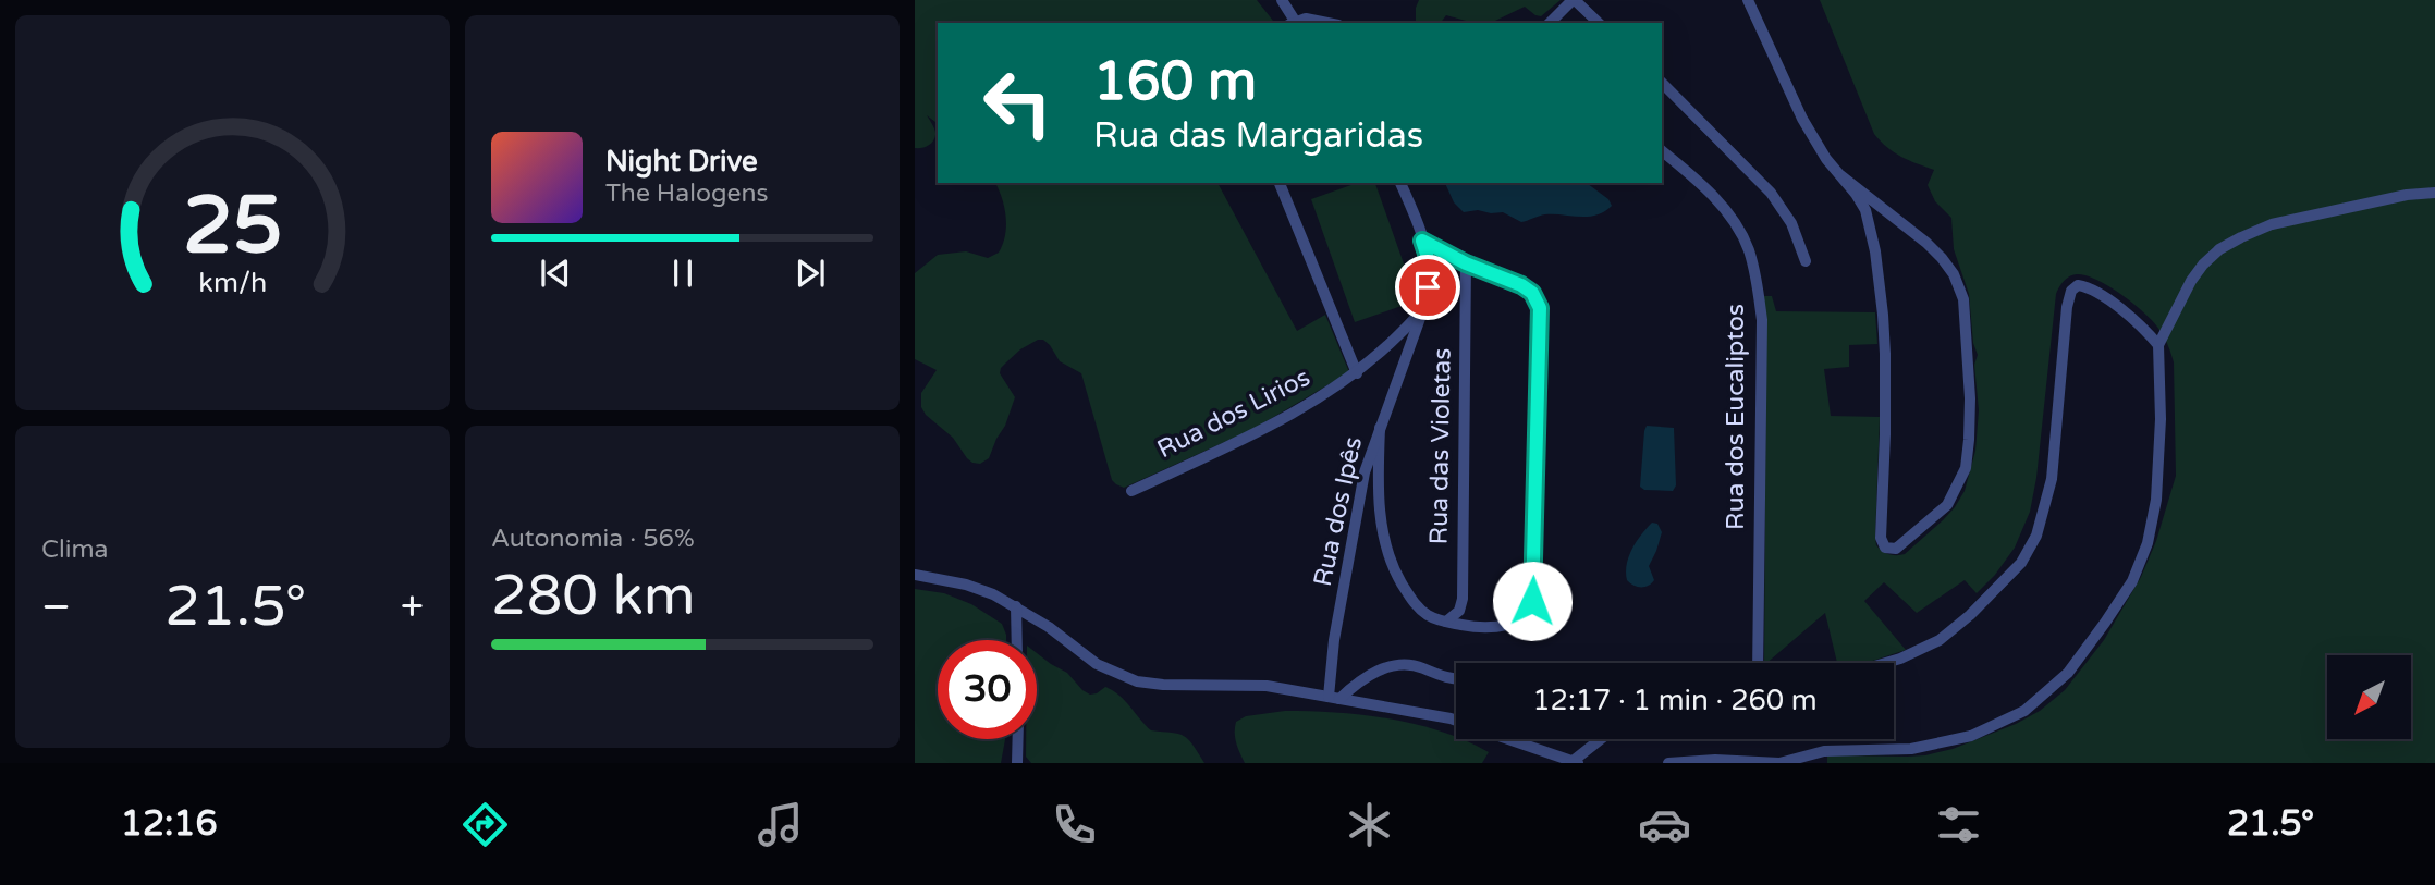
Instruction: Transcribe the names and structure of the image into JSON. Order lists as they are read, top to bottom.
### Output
{
  "streets": {
    "street": [
      "Rua dos Lirios",
      "Rua dos Eucaliptos",
      "Rua das Violetas",
      "Rua dos Ipês"
    ]
  },
  "crossings": [
    ["Rua dos Lirios", "Rua dos Ipês"]
  ],
  "north": "bottom left",
  "page": {
    "turn": ["160 m", "Rua das Margaridas"],
    "song": ["Night Drive", "The Halogens"],
    "tile": [
      "Clima",
      ["Autonomia · 56%", "280 km"]
    ],
    "heat": ["−", "21.5°", "+"],
    "limit": "30",
    "trip": "12:17 · 1 min · 260 m",
    "tabs": ["12:16", "21.5°"],
    "gauge": ["25", "km/h"]
  }
}
